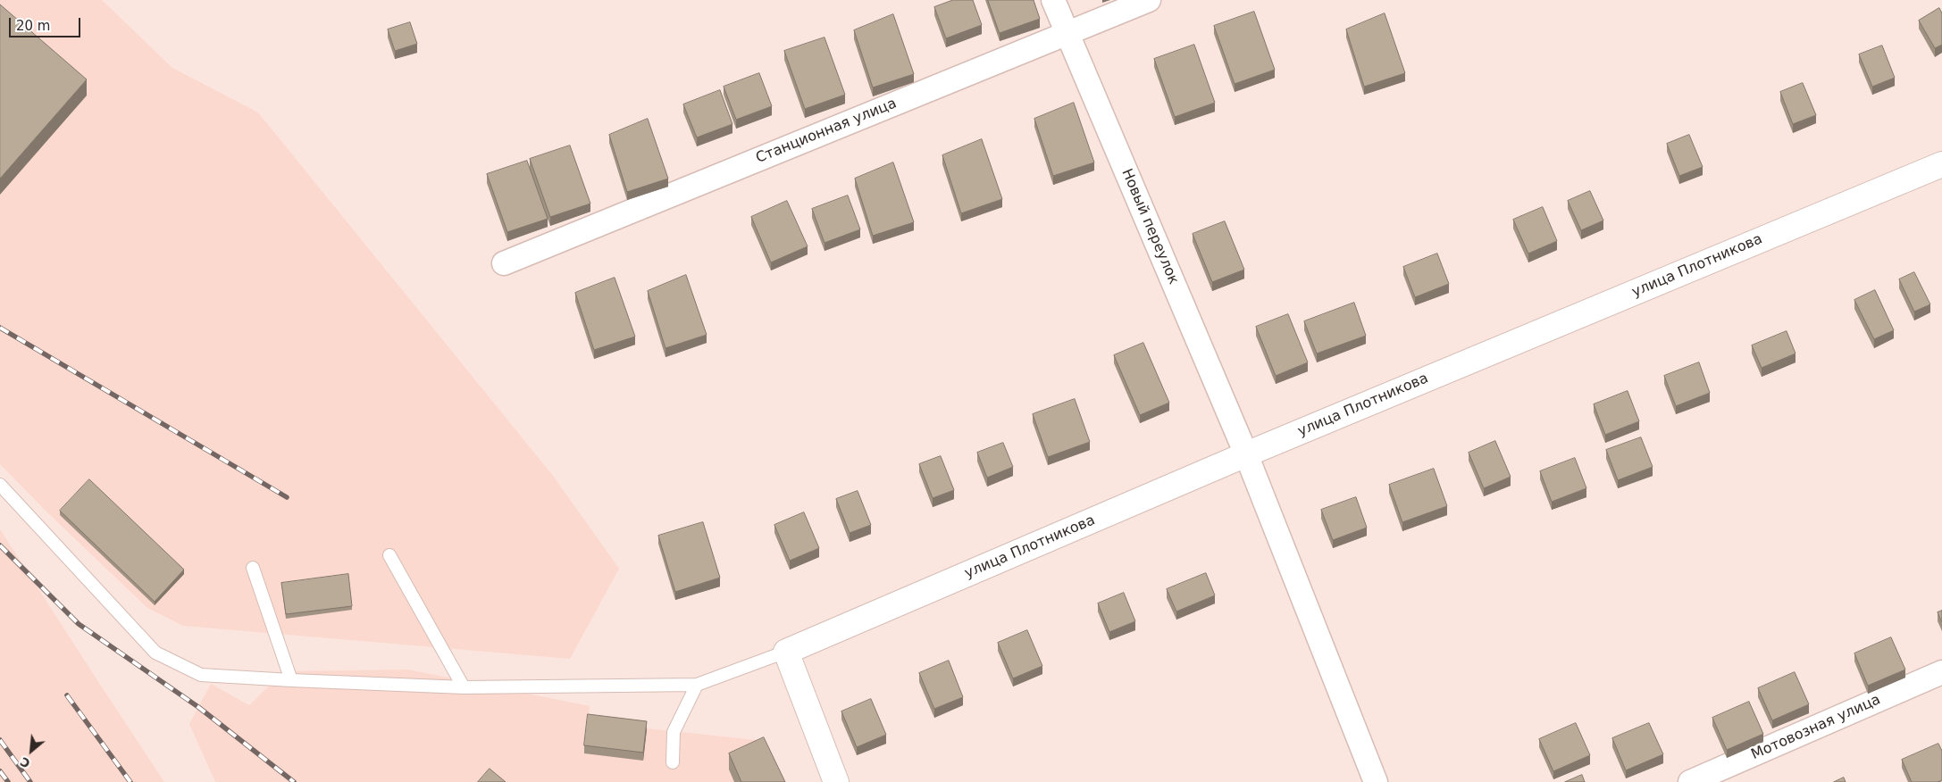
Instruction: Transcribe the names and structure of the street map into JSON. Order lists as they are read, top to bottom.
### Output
{
  "streets": {
    "street": [
      "Станционная улица",
      "Новый переулок",
      "улица Плотникова",
      "Мотовозная улица"
    ]
  },
  "crossings": [
    ["Станционная улица", "Новый переулок"],
    ["Новый переулок", "улица Плотникова"]
  ],
  "scale_bar": "20 m",
  "north": "bottom left"
}
